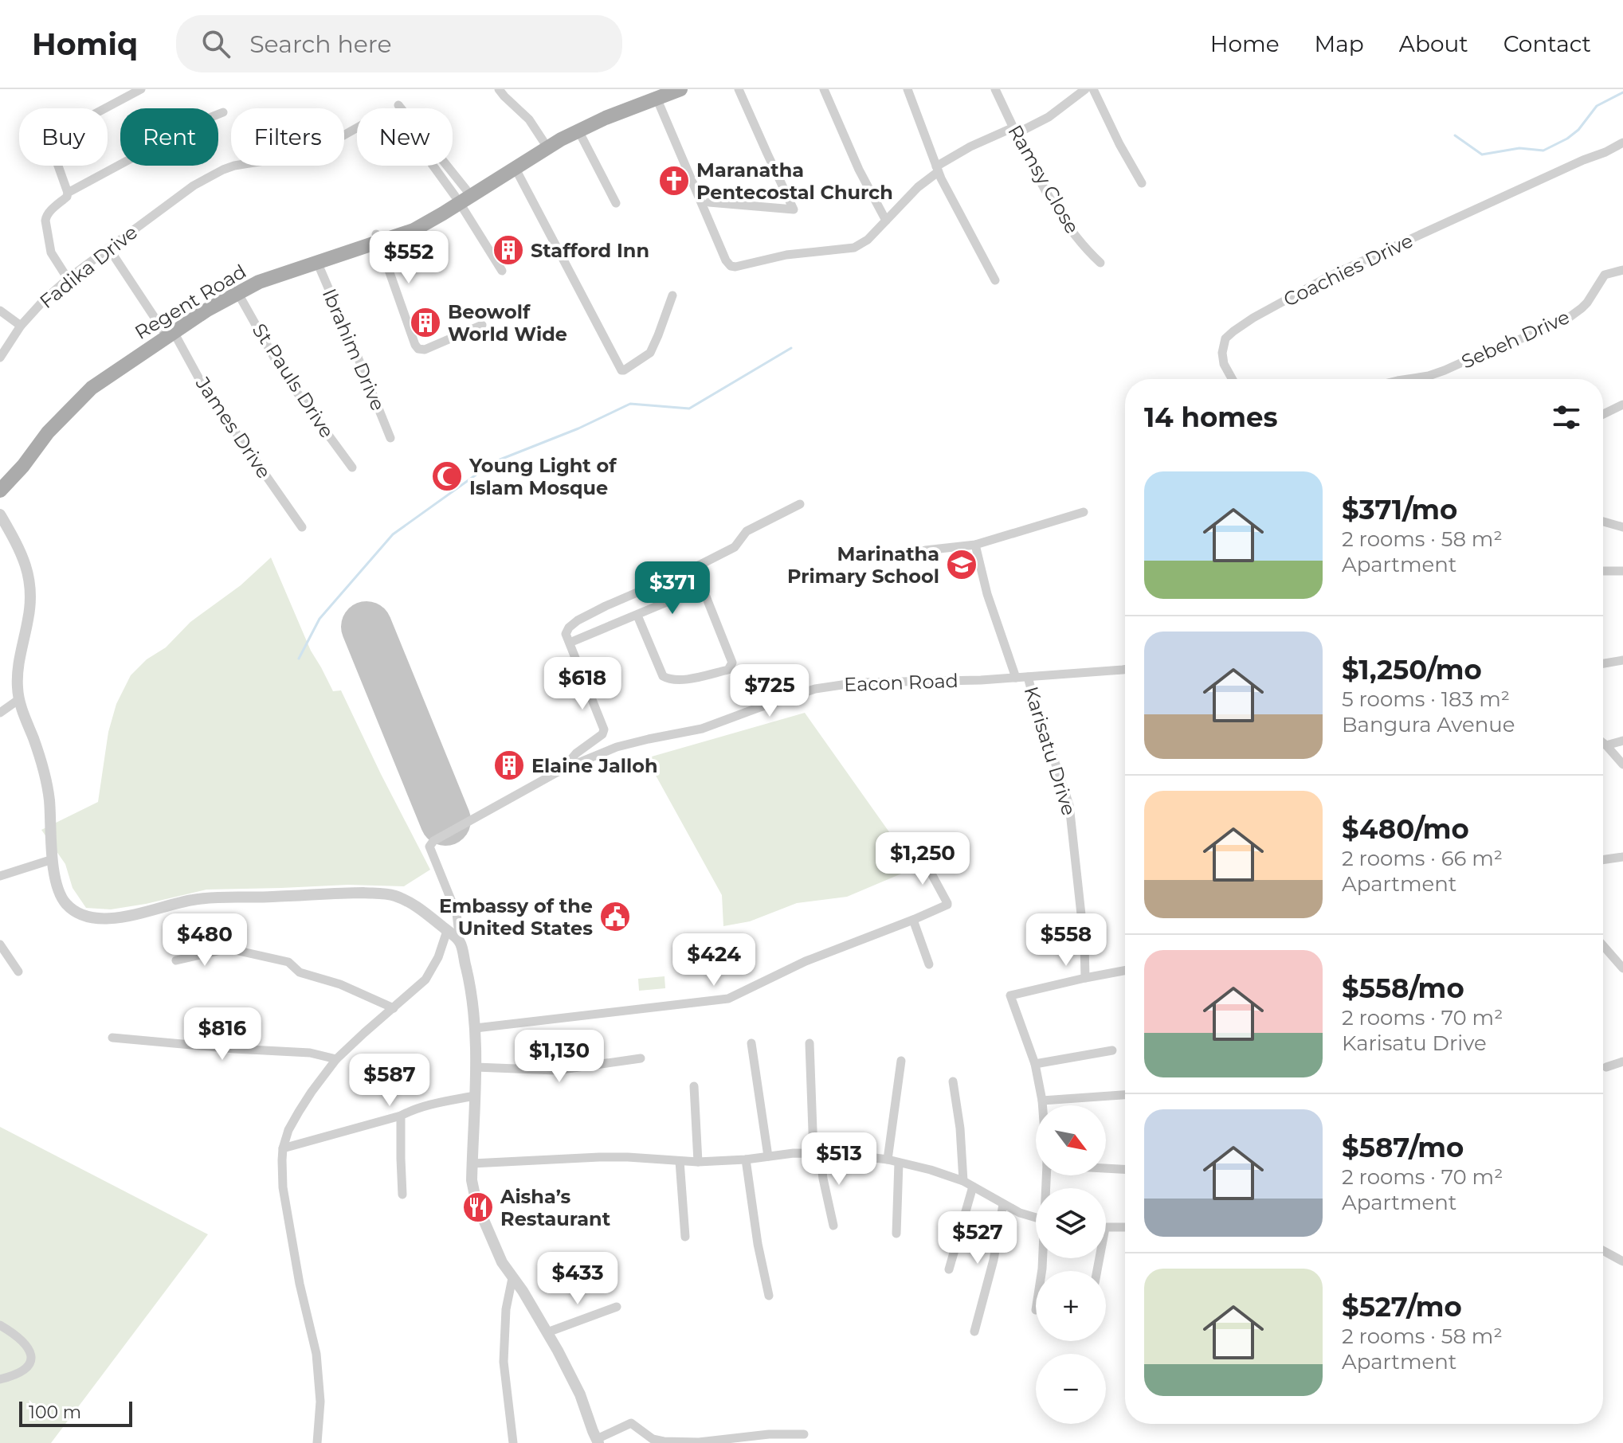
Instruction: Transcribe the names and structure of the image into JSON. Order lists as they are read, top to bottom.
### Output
{
  "streets": {
    "main road": ["Regent Road"],
    "street": [
      "Ramsy Close",
      "Fadika Drive",
      "Coachies Drive",
      "Sebeh Drive",
      "Ibrahim Drive",
      "St Pauls Drive",
      "James Drive",
      "Eacon Road",
      "Karisatu Drive"
    ]
  },
  "crossings": [
    ["Fadika Drive", "Regent Road"],
    ["Fadika Drive", "James Drive"],
    ["Regent Road", "Ibrahim Drive"],
    ["Regent Road", "St Pauls Drive"],
    ["Regent Road", "James Drive"],
    ["Eacon Road", "Karisatu Drive"]
  ],
  "places": {
    "church": ["Maranatha Pentecostal Church"],
    "building": ["Stafford Inn", "Beowolf World Wide", "Elaine Jalloh"],
    "mosque": ["Young Light of Islam Mosque"],
    "school or university": ["Marinatha Primary School"],
    "public building": ["Embassy of the United States"],
    "restaurant": ["Aisha’s Restaurant"]
  },
  "scale_bar": "100 m",
  "north": "bottom right",
  "page": {
    "header": "Homiq",
    "search": "Search here",
    "nav": [
      "Home",
      "Map",
      "About",
      "Contact"
    ],
    "chip": [
      "Buy",
      "Rent",
      "Filters",
      "New"
    ],
    "price": [
      "$552",
      "$371",
      "$618",
      "$725",
      "$1,250",
      "$480",
      "$558",
      "$424",
      "$816",
      "$1,130",
      "$587",
      "$513",
      "$527",
      "$433"
    ],
    "heading": "14 homes",
    "list": [
      {
        "name": "$371/mo",
        "note": "2 rooms · 58 m² · Apartment"
      },
      {
        "name": "$1,250/mo",
        "note": "5 rooms · 183 m² · Bangura Avenue"
      },
      {
        "name": "$480/mo",
        "note": "2 rooms · 66 m² · Apartment"
      },
      {
        "name": "$558/mo",
        "note": "2 rooms · 70 m² · Karisatu Drive"
      },
      {
        "name": "$587/mo",
        "note": "2 rooms · 70 m² · Apartment"
      },
      {
        "name": "$527/mo",
        "note": "2 rooms · 58 m² · Apartment"
      }
    ],
    "map_buttons": ["+", "−"],
    "scale": "100 m"
  }
}
